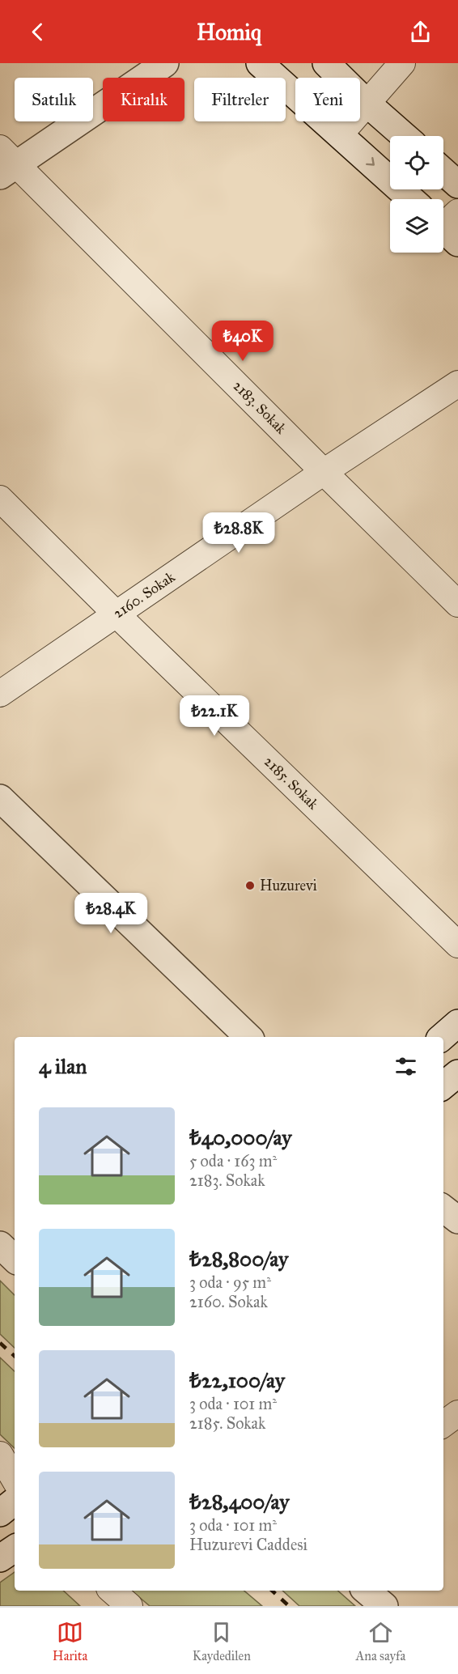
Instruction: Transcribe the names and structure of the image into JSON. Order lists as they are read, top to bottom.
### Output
{
  "streets": {
    "street": ["2183. Sokak", "2160. Sokak", "2185. Sokak"]
  },
  "crossings": [
    ["2183. Sokak", "2160. Sokak"],
    ["2160. Sokak", "2185. Sokak"]
  ],
  "places": ["Huzurevi"],
  "page": {
    "header": "Homiq",
    "chip": [
      "Satılık",
      "Kiralık",
      "Filtreler",
      "Yeni"
    ],
    "price": [
      "₺40K",
      "₺28.8K",
      "₺22.1K",
      "₺28.4K"
    ],
    "heading": "4 ilan",
    "list": [
      {
        "name": "₺40,000/ay",
        "note": "5 oda · 163 m² · 2183. Sokak"
      },
      {
        "name": "₺28,800/ay",
        "note": "3 oda · 95 m² · 2160. Sokak"
      },
      {
        "name": "₺22,100/ay",
        "note": "3 oda · 101 m² · 2185. Sokak"
      },
      {
        "name": "₺28,400/ay",
        "note": "3 oda · 101 m² · Huzurevi Caddesi"
      }
    ],
    "tabs": ["Harita", "Kaydedilen", "Ana sayfa"]
  }
}
